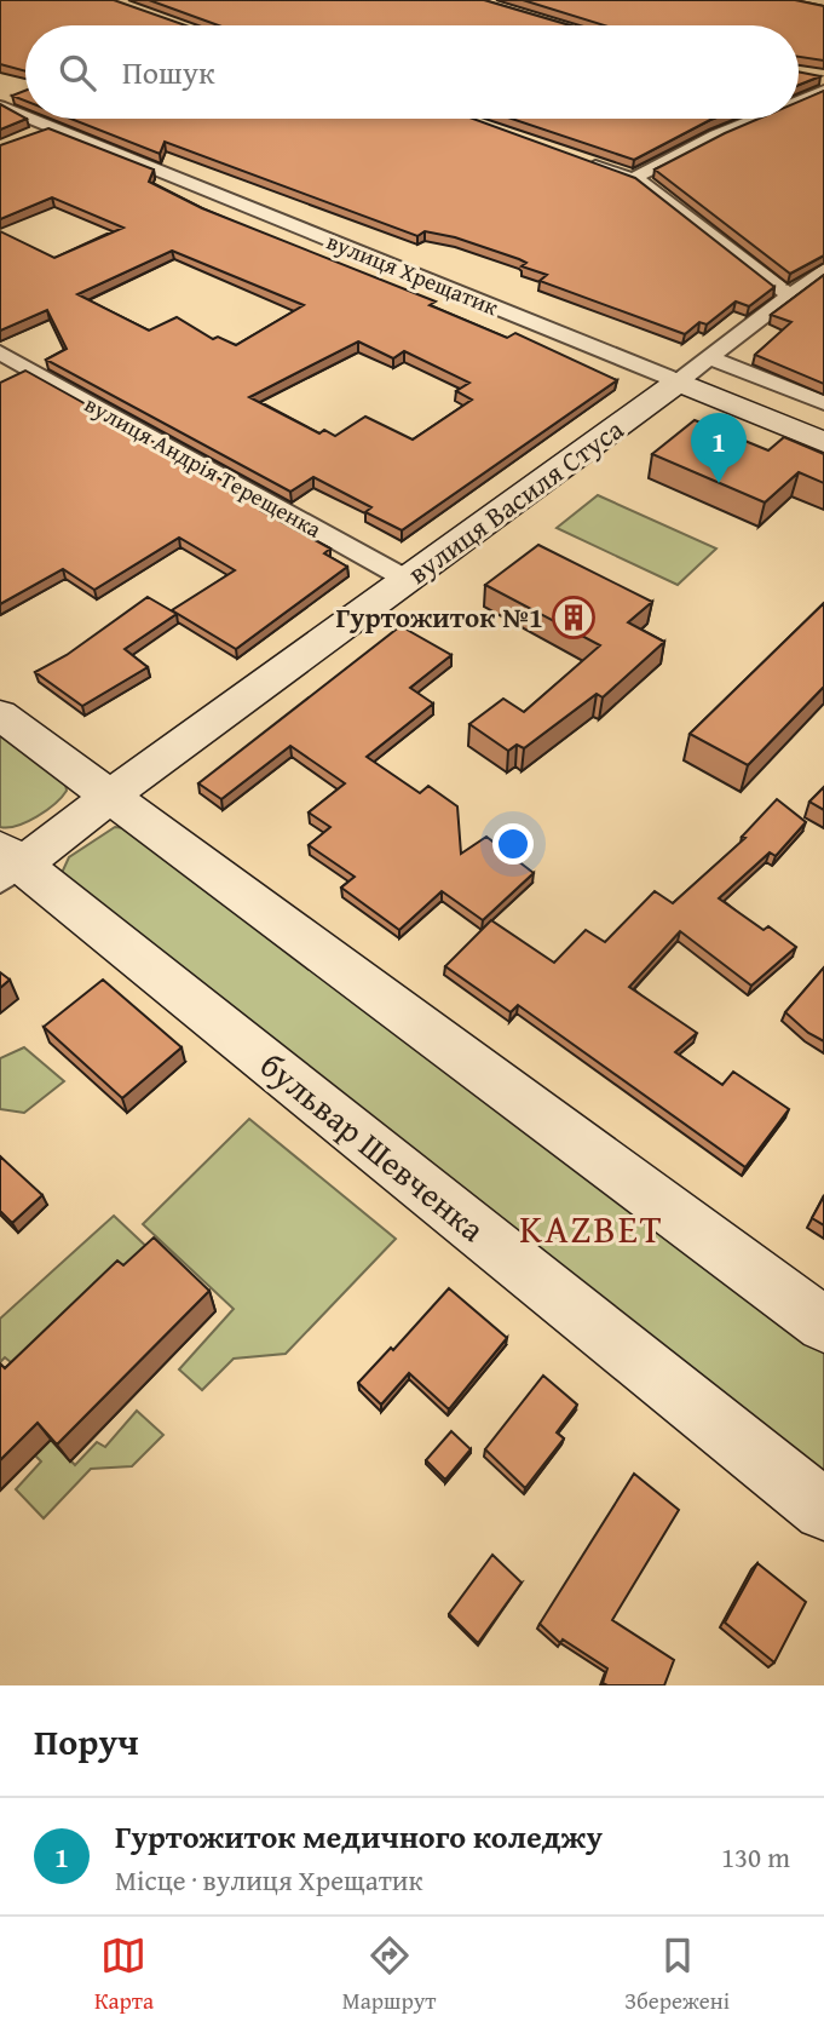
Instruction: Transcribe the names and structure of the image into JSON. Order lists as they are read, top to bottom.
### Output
{
  "streets": {
    "main road": ["вулиця Хрещатик", "вулиця Василя Стуса", "бульвар Шевченка"],
    "street": ["вулиця Андрія Терещенка"]
  },
  "crossings": [
    ["вулиця Хрещатик", "вулиця Василя Стуса"],
    ["вулиця Андрія Терещенка", "вулиця Василя Стуса"],
    ["вулиця Василя Стуса", "бульвар Шевченка"]
  ],
  "districts": ["KAZBET"],
  "places": {
    "building": ["Гуртожиток №1"]
  },
  "page": {
    "search": "Пошук",
    "pins": "1",
    "heading": "Поруч",
    "list": [
      {
        "mark": "1",
        "name": "Гуртожиток медичного коледжу",
        "note": "Місце · вулиця Хрещатик",
        "value": "130 m"
      }
    ],
    "nav": ["Карта", "Маршрут", "Збережені"]
  }
}
